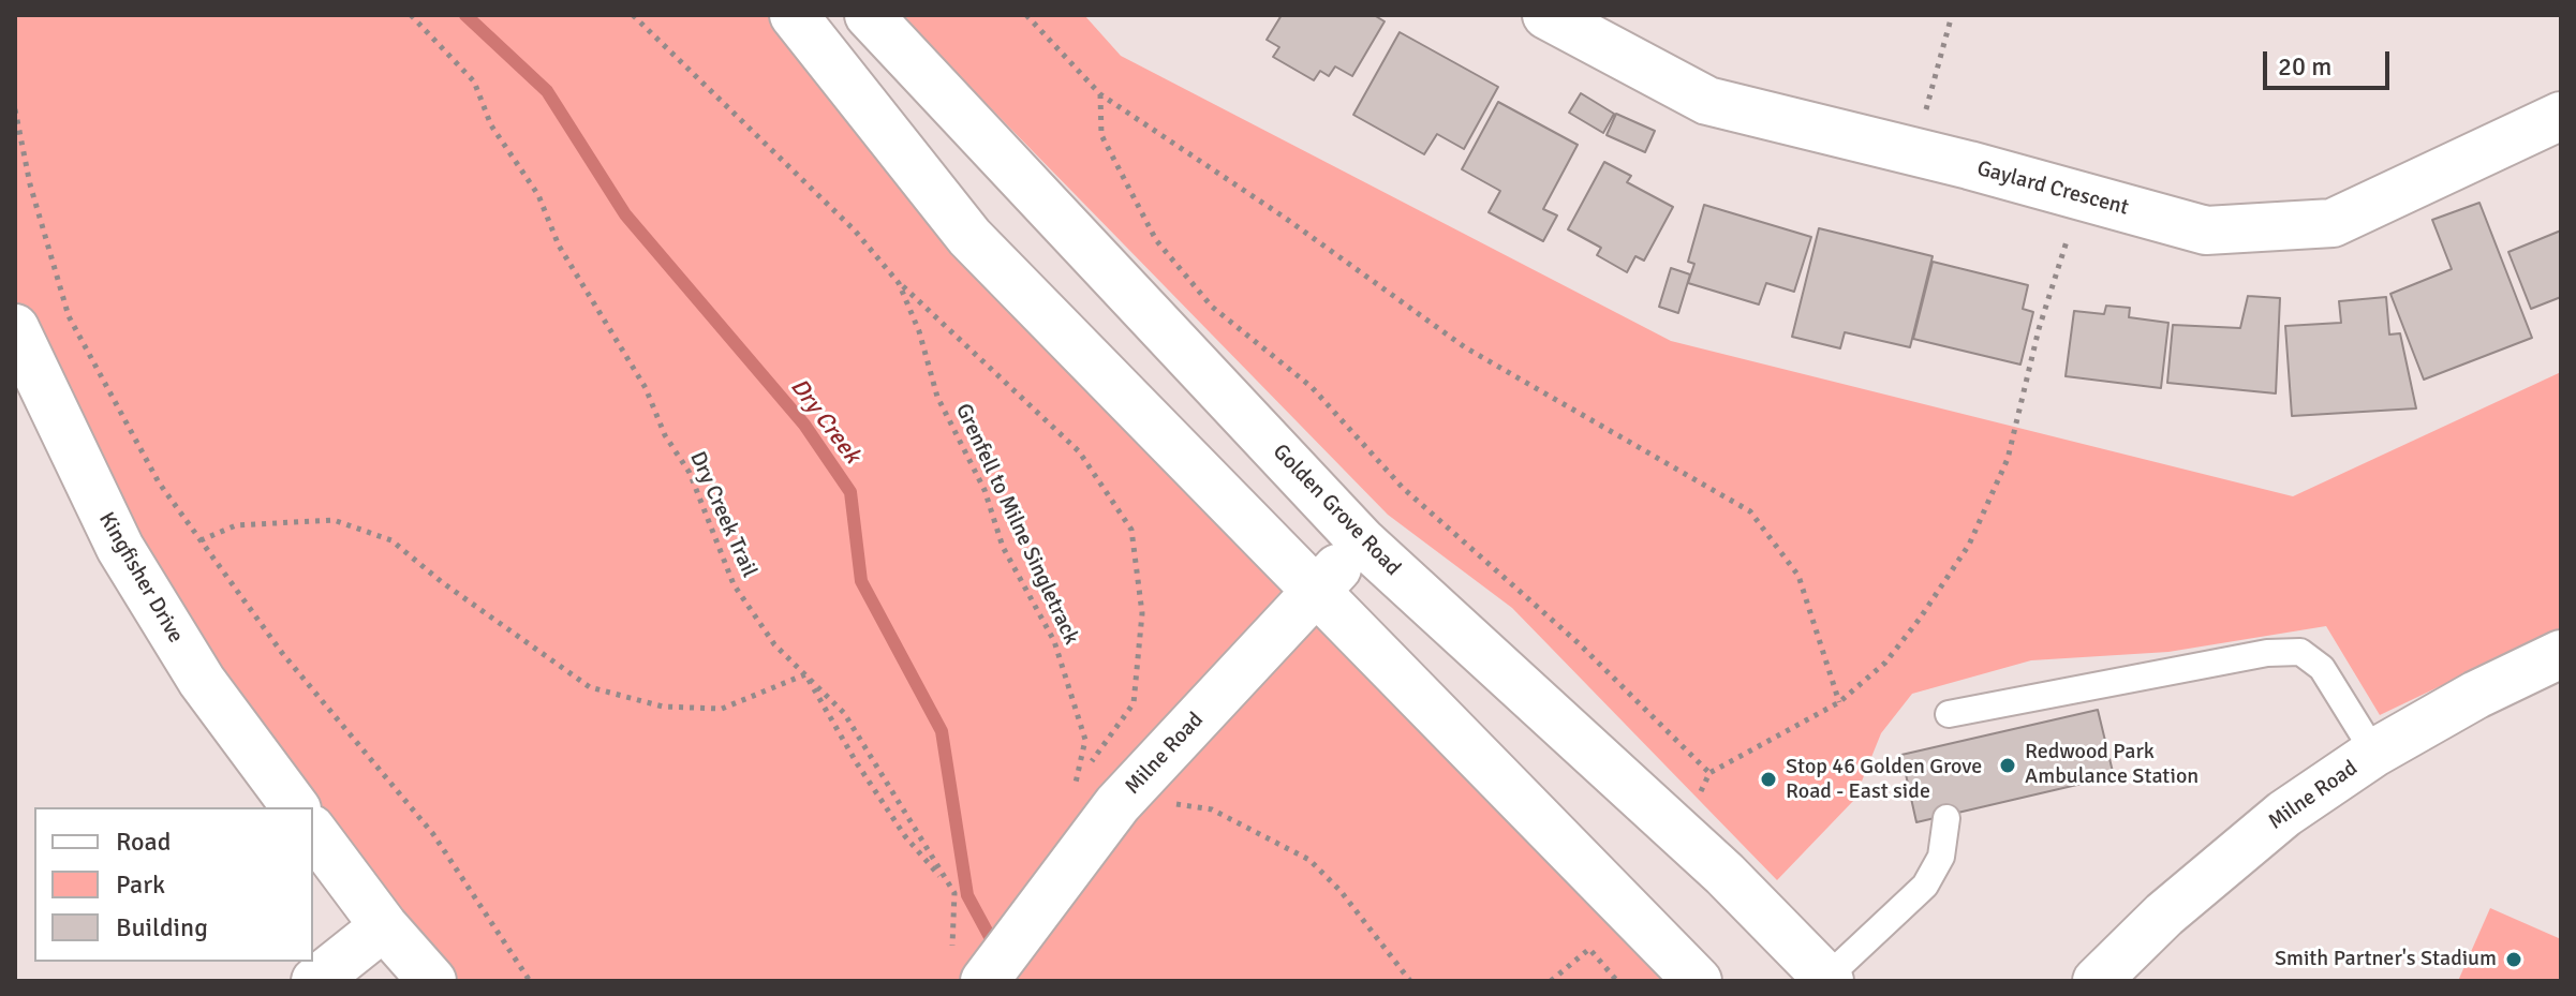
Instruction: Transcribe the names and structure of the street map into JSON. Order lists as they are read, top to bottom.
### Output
{
  "streets": {
    "main road": [
      "Gaylard Crescent",
      "Golden Grove Road",
      "Kingfisher Drive",
      "Milne Road"
    ],
    "path": ["Dry Creek Trail", "Grenfell to Milne Singletrack"]
  },
  "crossings": [
    ["Golden Grove Road", "Milne Road"]
  ],
  "water": ["Dry Creek"],
  "places": ["Redwood Park Ambulance Station", "Stop 46 Golden Grove Road - East side", "Smith Partner's Stadium"],
  "legend": ["Road", "Park", "Building"],
  "scale_bar": "20 m"
}
